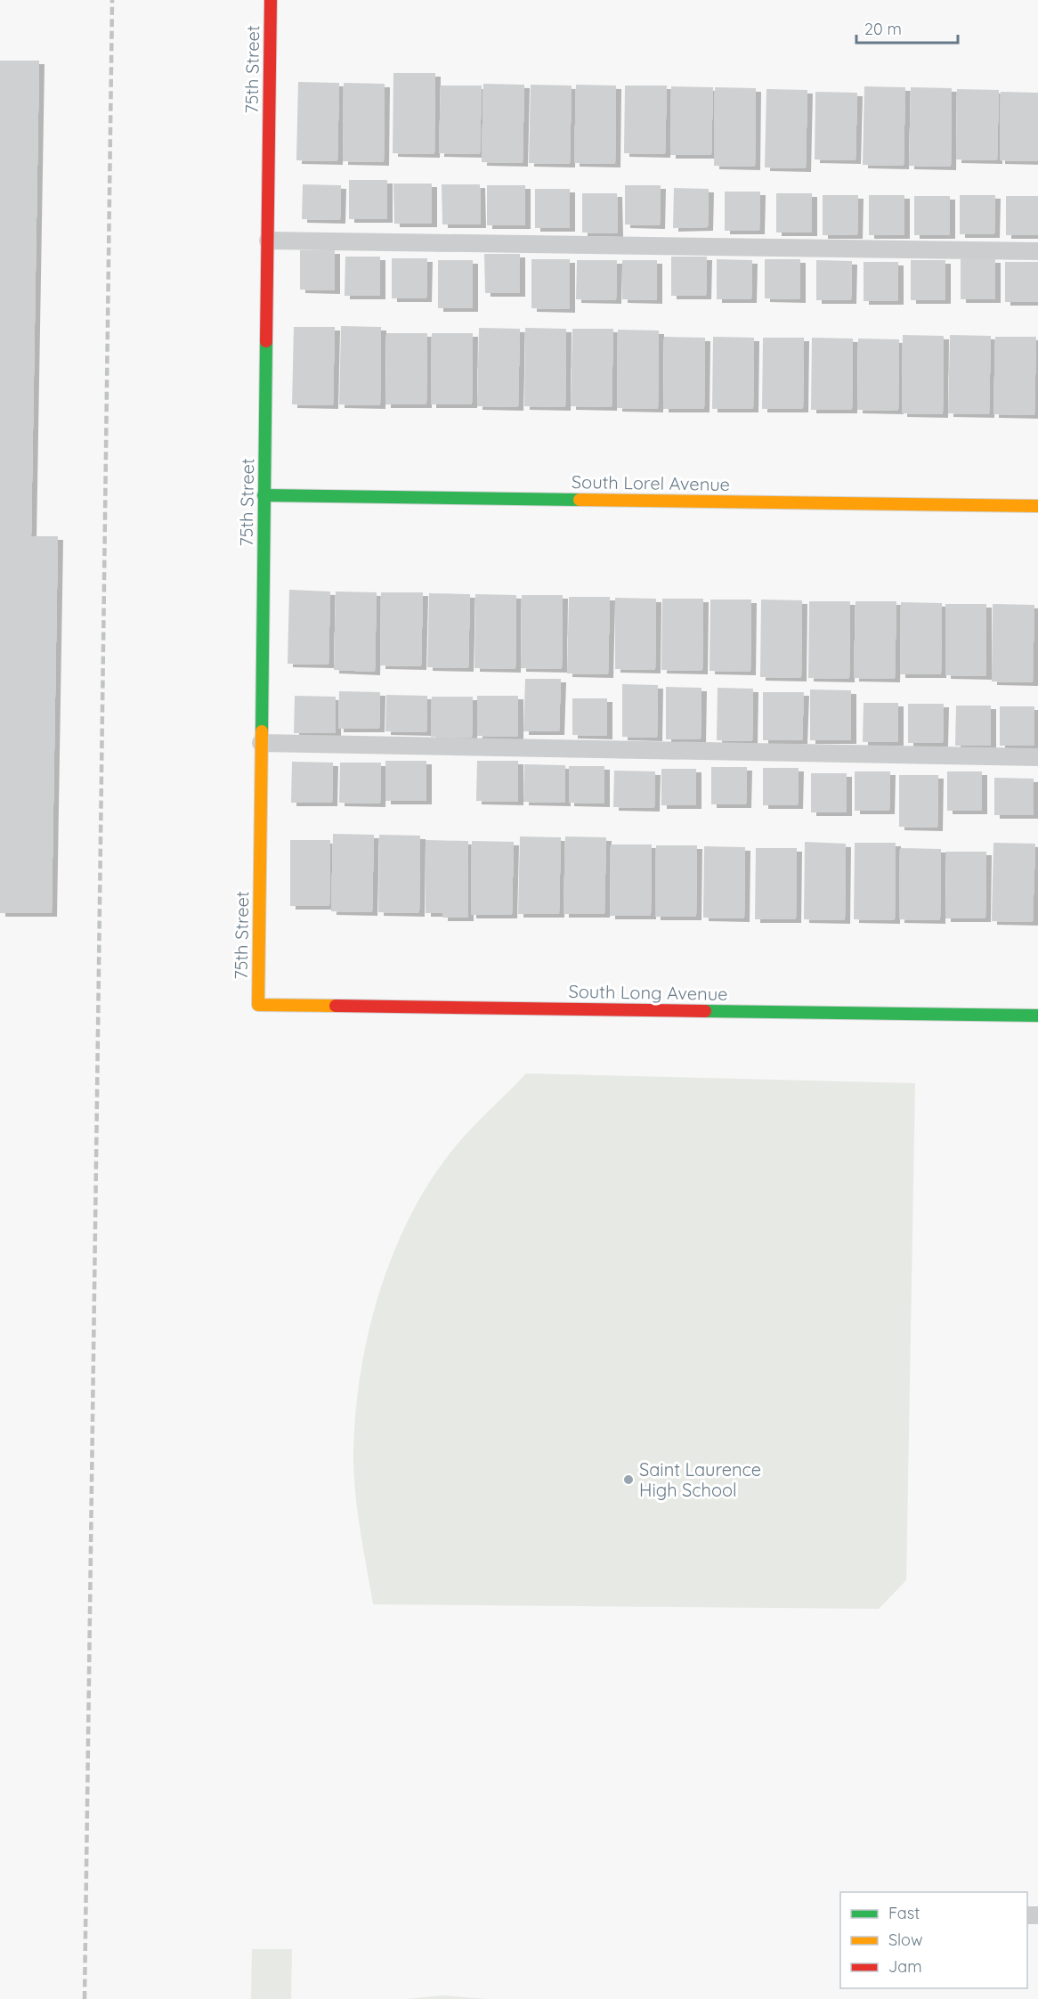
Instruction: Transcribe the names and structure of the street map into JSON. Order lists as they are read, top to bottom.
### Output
{
  "streets": {
    "street": ["75th Street", "South Lorel Avenue", "South Long Avenue"]
  },
  "crossings": [
    ["75th Street", "South Lorel Avenue"],
    ["75th Street", "South Long Avenue"]
  ],
  "places": ["Saint Laurence High School"],
  "legend": ["Fast", "Slow", "Jam"],
  "scale_bar": "20 m"
}
